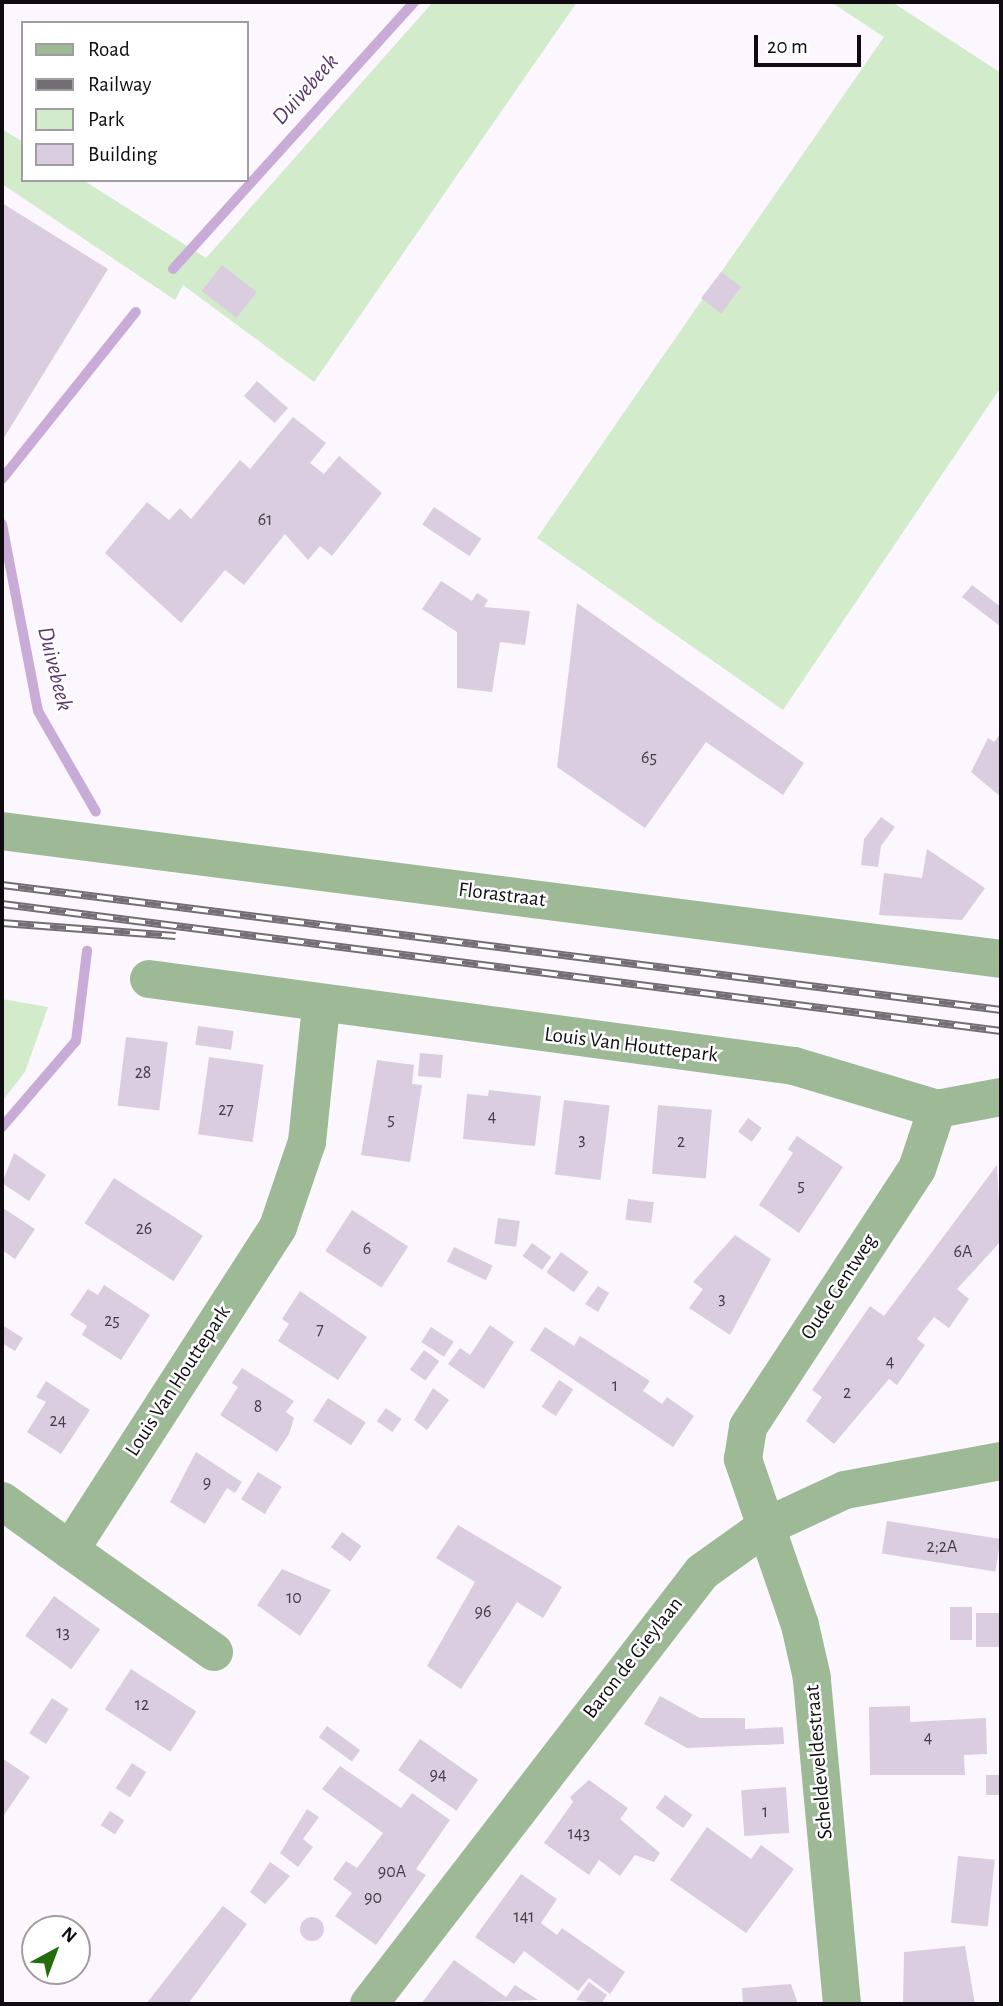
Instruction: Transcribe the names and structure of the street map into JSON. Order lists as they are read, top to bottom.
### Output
{
  "streets": {
    "street": [
      "Florastraat",
      "Louis Van Houttepark",
      "Oude Gentweg",
      "Baron de Gieylaan",
      "Scheldeveldestraat"
    ]
  },
  "crossings": [
    ["Louis Van Houttepark", "Oude Gentweg"],
    ["Oude Gentweg", "Baron de Gieylaan"],
    ["Oude Gentweg", "Scheldeveldestraat"],
    ["Baron de Gieylaan", "Scheldeveldestraat"]
  ],
  "water": ["Duivebeek"],
  "house_numbers": [
    "61",
    "65",
    "28",
    "27",
    "4",
    "5",
    "3",
    "2",
    "5",
    "26",
    "6",
    "6A",
    "3",
    "25",
    "7",
    "4",
    "1",
    "2",
    "8",
    "24",
    "9",
    "2;2A",
    "10",
    "96",
    "13",
    "12",
    "4",
    "94",
    "1",
    "143",
    "90A",
    "90",
    "141"
  ],
  "legend": [
    "Road",
    "Railway",
    "Park",
    "Building"
  ],
  "scale_bar": "20 m",
  "north": "top right"
}
